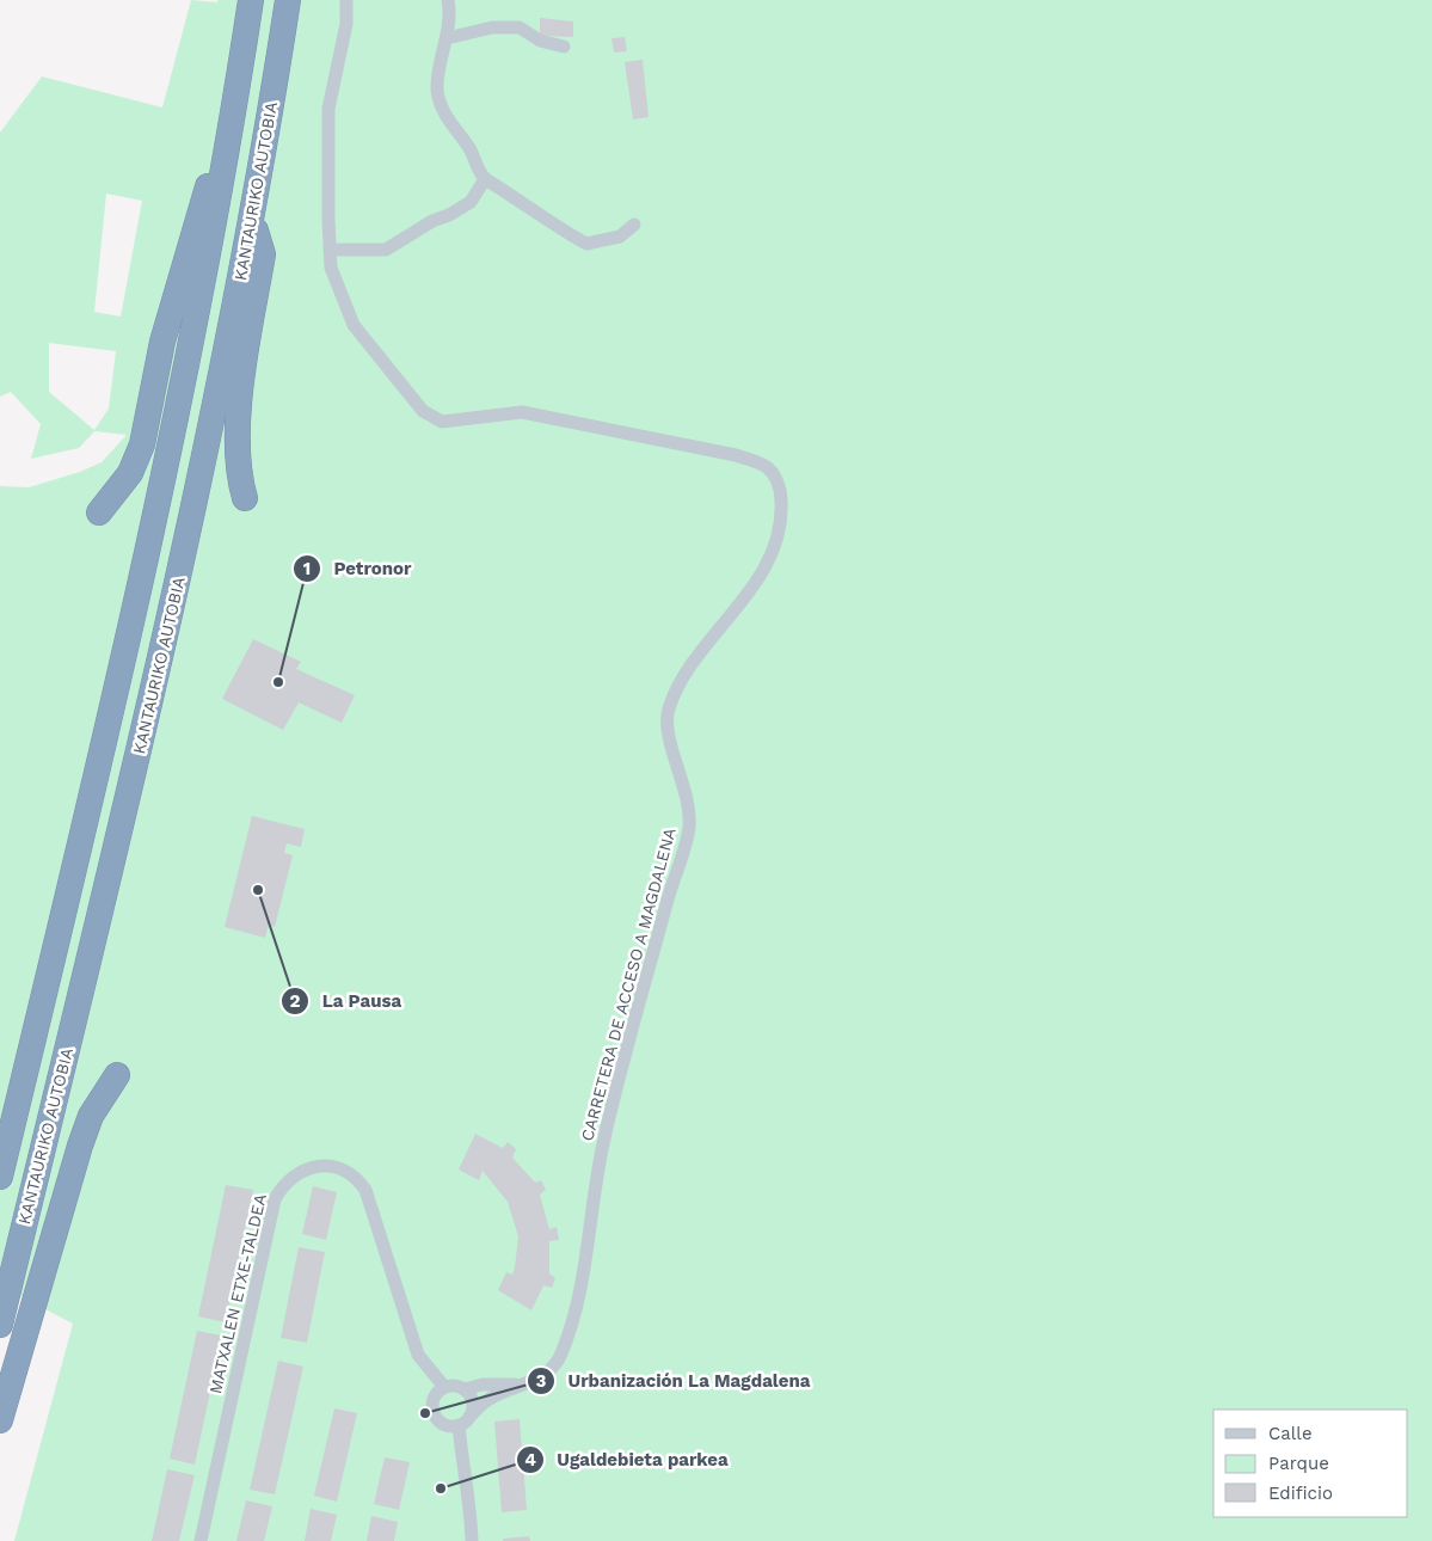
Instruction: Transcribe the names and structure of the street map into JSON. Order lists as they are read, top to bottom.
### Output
{
  "streets": {
    "highway": ["KANTAURIKO AUTOBIA"],
    "street": ["CARRETERA DE ACCESO A MAGDALENA", "MATXALEN ETXE-TALDEA"]
  },
  "crossings": [
    ["CARRETERA DE ACCESO A MAGDALENA", "MATXALEN ETXE-TALDEA"]
  ],
  "places": [
    "Petronor",
    "La Pausa",
    "Urbanización La Magdalena",
    "Ugaldebieta parkea"
  ],
  "legend": ["Calle", "Parque", "Edificio"]
}
